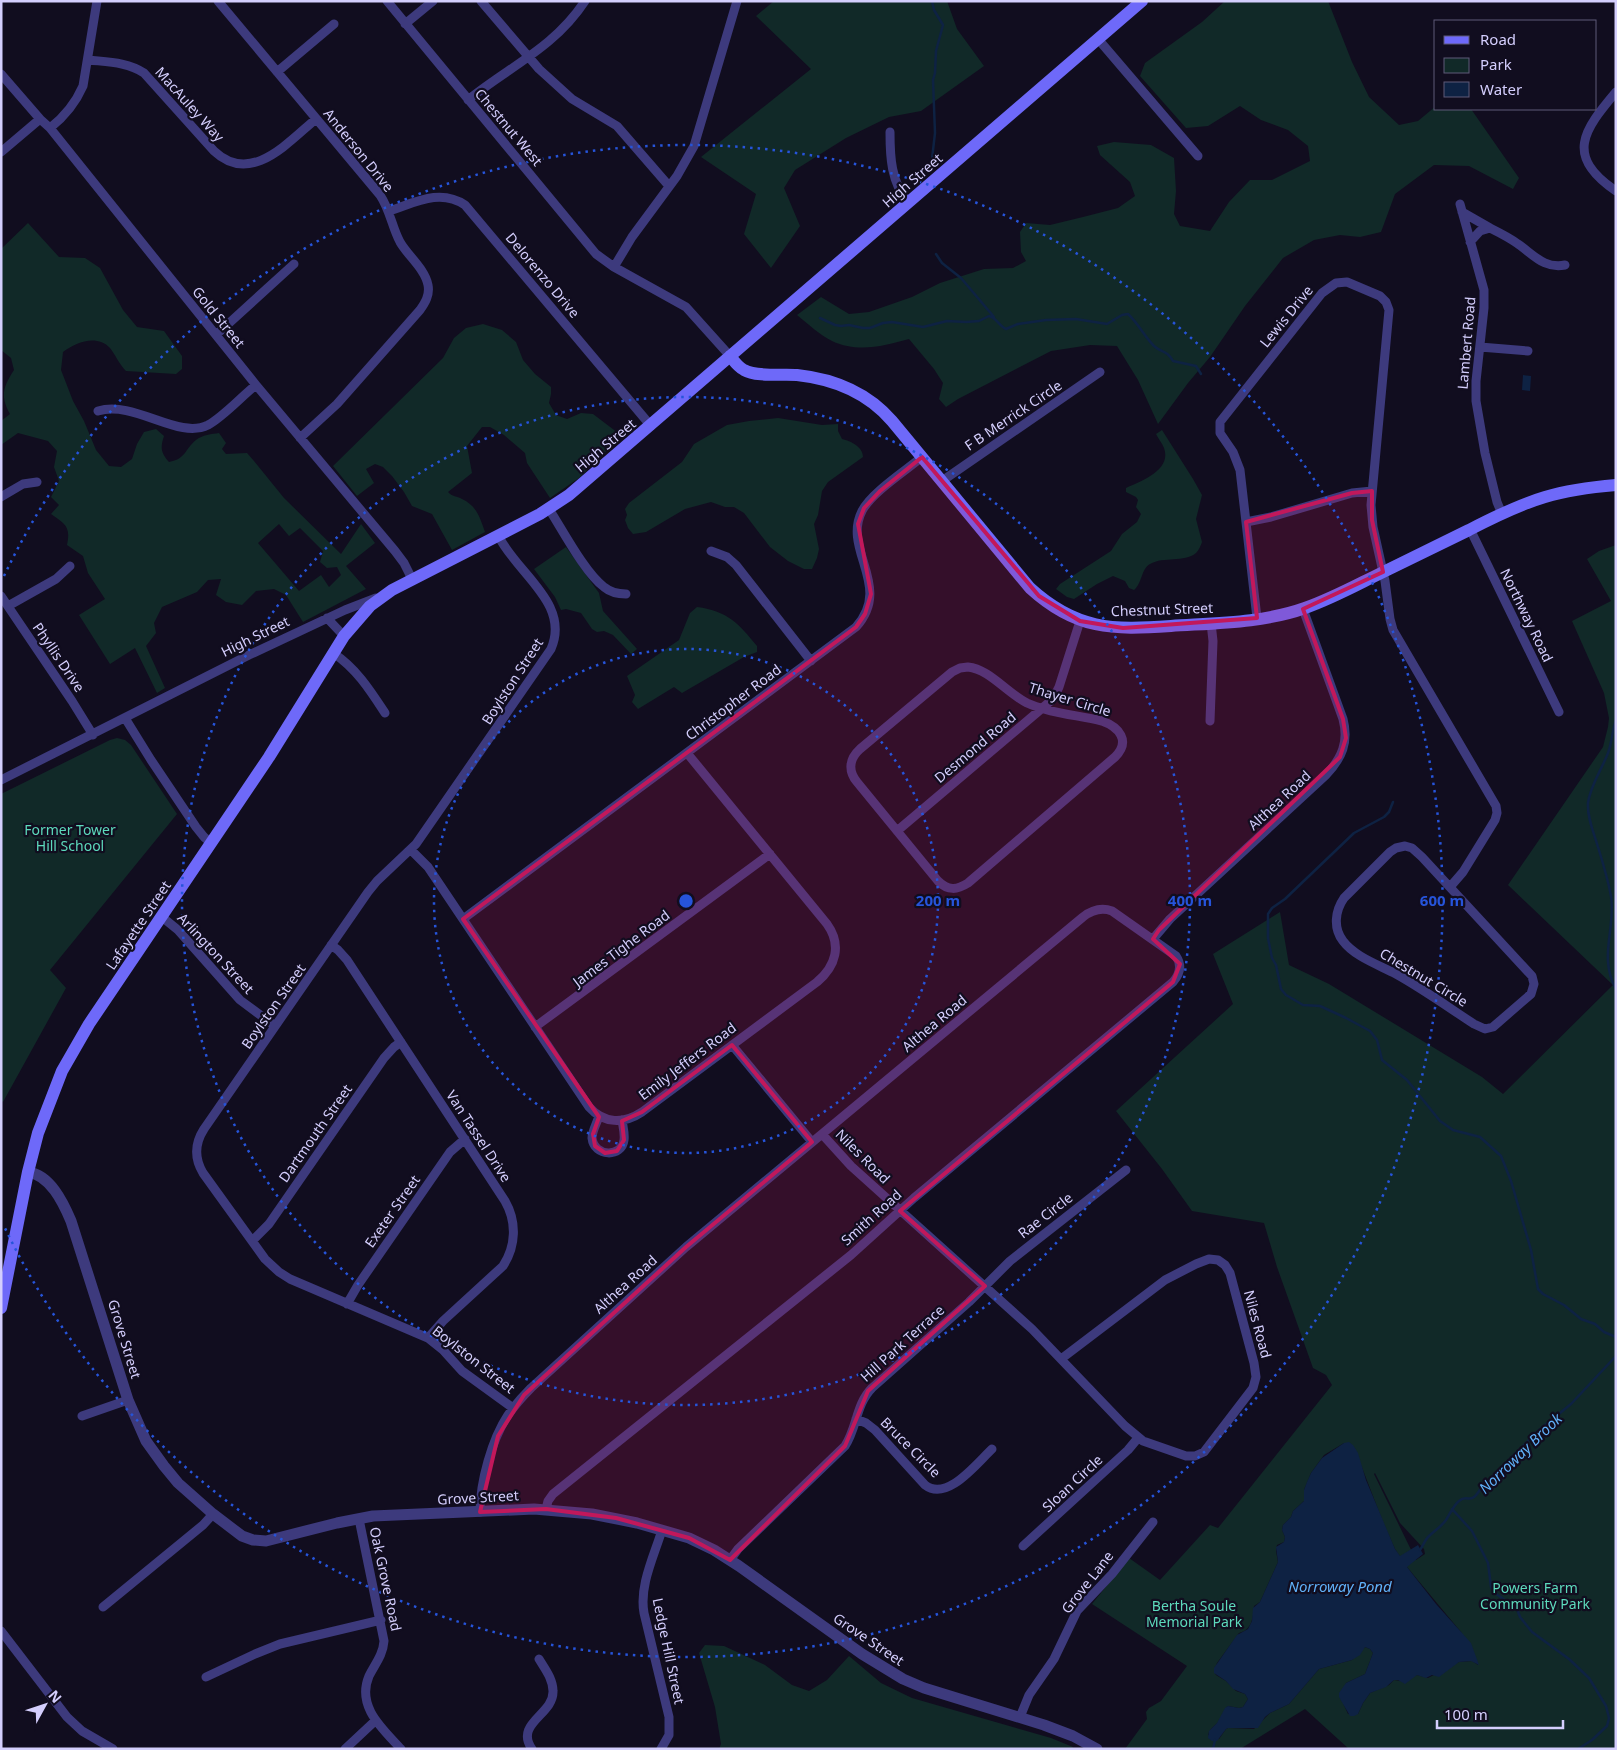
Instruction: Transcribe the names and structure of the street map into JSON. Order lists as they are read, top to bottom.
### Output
{
  "streets": {
    "main road": ["High Street", "Chestnut Street", "Lafayette Street"],
    "street": [
      "MacAuley Way",
      "Chestnut West",
      "Anderson Drive",
      "Delorenzo Drive",
      "Lewis Drive",
      "Gold Street",
      "Lambert Road",
      "F B Merrick Circle",
      "Northway Road",
      "Phyllis Drive",
      "Boylston Street",
      "Thayer Circle",
      "Christopher Road",
      "Desmond Road",
      "Althea Road",
      "James Tighe Road",
      "Arlington Street",
      "Chestnut Circle",
      "Emily Jeffers Road",
      "Dartmouth Street",
      "Van Tassel Drive",
      "Niles Road",
      "Exeter Street",
      "Rae Circle",
      "Smith Road",
      "Grove Street",
      "Hill Park Terrace",
      "Bruce Circle",
      "Sloan Circle",
      "Oak Grove Road",
      "Grove Lane",
      "Ledge Hill Street"
    ]
  },
  "crossings": [
    ["MacAuley Way", "Anderson Drive"],
    ["Chestnut West", "High Street"],
    ["Chestnut West", "Chestnut Street"],
    ["Anderson Drive", "Delorenzo Drive"],
    ["Anderson Drive", "Gold Street"],
    ["High Street", "Delorenzo Drive"],
    ["High Street", "Gold Street"],
    ["High Street", "Chestnut Street"],
    ["High Street", "Phyllis Drive"],
    ["High Street", "Boylston Street"],
    ["High Street", "Lafayette Street"],
    ["Lewis Drive", "Chestnut Street"],
    ["Lambert Road", "Chestnut Street"],
    ["F B Merrick Circle", "Chestnut Street"],
    ["Chestnut Street", "Northway Road"],
    ["Chestnut Street", "Christopher Road"],
    ["Chestnut Street", "Desmond Road"],
    ["Chestnut Street", "Althea Road"],
    ["Boylston Street", "Althea Road"],
    ["Boylston Street", "Arlington Street"],
    ["Boylston Street", "Dartmouth Street"],
    ["Boylston Street", "Van Tassel Drive"],
    ["Boylston Street", "Exeter Street"],
    ["Thayer Circle", "Desmond Road"],
    ["Christopher Road", "Emily Jeffers Road"],
    ["Althea Road", "Niles Road"],
    ["Althea Road", "Smith Road"],
    ["Althea Road", "Grove Street"],
    ["Lafayette Street", "Arlington Street"],
    ["Lafayette Street", "Grove Street"],
    ["James Tighe Road", "Emily Jeffers Road"],
    ["Dartmouth Street", "Van Tassel Drive"],
    ["Van Tassel Drive", "Exeter Street"],
    ["Niles Road", "Rae Circle"],
    ["Niles Road", "Smith Road"],
    ["Niles Road", "Hill Park Terrace"],
    ["Niles Road", "Sloan Circle"],
    ["Rae Circle", "Hill Park Terrace"],
    ["Smith Road", "Grove Street"],
    ["Grove Street", "Hill Park Terrace"],
    ["Grove Street", "Oak Grove Road"],
    ["Grove Street", "Grove Lane"],
    ["Grove Street", "Ledge Hill Street"],
    ["Hill Park Terrace", "Bruce Circle"]
  ],
  "water": ["Norroway Brook", "Norroway Pond"],
  "parks": ["Former Tower Hill School", "Powers Farm Community Park", "Bertha Soule Memorial Park"],
  "legend": ["Road", "Park", "Water"],
  "scale_bar": "100 m",
  "north": "top right",
  "rings": ["200 m", "400 m", "600 m"]
}
